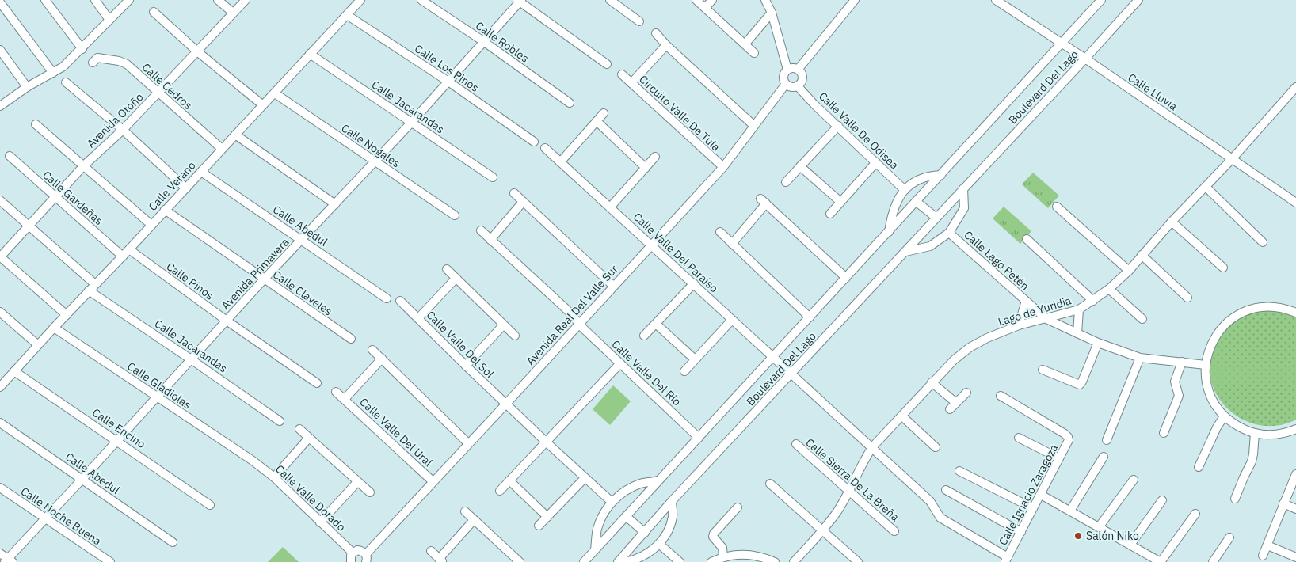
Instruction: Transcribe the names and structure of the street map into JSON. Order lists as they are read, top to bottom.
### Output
{
  "streets": {
    "street": [
      "Calle Robles",
      "Calle Los Pinos",
      "Calle Cedros",
      "Boulevard Del Lago",
      "Calle Lluvia",
      "Calle Jacarandas",
      "Circuito Valle De Tula",
      "Avenida Otoño",
      "Calle Valle De Odisea",
      "Calle Nogales",
      "Calle Verano",
      "Calle Gardeñas",
      "Calle Abedul",
      "Calle Valle Del Paraíso",
      "Calle Lago Petén",
      "Avenida Primavera",
      "Calle Pinos",
      "Calle Claveles",
      "Lago de Yuridia",
      "Avenida Real Del Valle Sur",
      "Calle Valle Del Sol",
      "Calle Valle Del Río",
      "Calle Gladiolas",
      "Calle Encino",
      "Calle Valle Del Ural",
      "Calle Sierra De La Breña",
      "Calle Ignacio Zaragoza",
      "Calle Valle Dorado",
      "Calle Noche Buena"
    ]
  },
  "crossings": [
    ["Calle Robles", "Avenida Primavera"],
    ["Calle Los Pinos", "Calle Verano"],
    ["Calle Los Pinos", "Avenida Primavera"],
    ["Calle Cedros", "Avenida Otoño"],
    ["Calle Cedros", "Calle Verano"],
    ["Boulevard Del Lago", "Calle Lluvia"],
    ["Boulevard Del Lago", "Calle Valle Del Paraíso"],
    ["Boulevard Del Lago", "Calle Valle Del Río"],
    ["Calle Lluvia", "Lago de Yuridia"],
    ["Calle Jacarandas", "Avenida Otoño"],
    ["Calle Jacarandas", "Calle Verano"],
    ["Calle Jacarandas", "Avenida Primavera"],
    ["Circuito Valle De Tula", "Avenida Real Del Valle Sur"],
    ["Avenida Otoño", "Calle Gardeñas"],
    ["Calle Valle De Odisea", "Avenida Real Del Valle Sur"],
    ["Calle Nogales", "Calle Verano"],
    ["Calle Nogales", "Avenida Primavera"],
    ["Calle Verano", "Calle Gardeñas"],
    ["Calle Verano", "Calle Abedul"],
    ["Calle Verano", "Calle Pinos"],
    ["Calle Verano", "Calle Claveles"],
    ["Calle Verano", "Calle Gladiolas"],
    ["Calle Verano", "Calle Encino"],
    ["Calle Abedul", "Avenida Primavera"],
    ["Calle Valle Del Paraíso", "Lago de Yuridia"],
    ["Calle Valle Del Paraíso", "Avenida Real Del Valle Sur"],
    ["Calle Valle Del Paraíso", "Calle Ignacio Zaragoza"],
    ["Calle Lago Petén", "Lago de Yuridia"],
    ["Avenida Primavera", "Calle Pinos"],
    ["Avenida Primavera", "Calle Claveles"],
    ["Avenida Primavera", "Calle Gladiolas"],
    ["Avenida Primavera", "Calle Encino"],
    ["Avenida Primavera", "Calle Noche Buena"],
    ["Lago de Yuridia", "Calle Sierra De La Breña"],
    ["Avenida Real Del Valle Sur", "Calle Valle Del Sol"],
    ["Avenida Real Del Valle Sur", "Calle Valle Del Río"],
    ["Avenida Real Del Valle Sur", "Calle Valle Del Ural"],
    ["Calle Gladiolas", "Calle Valle Dorado"]
  ],
  "places": ["Salón Niko"]
}
